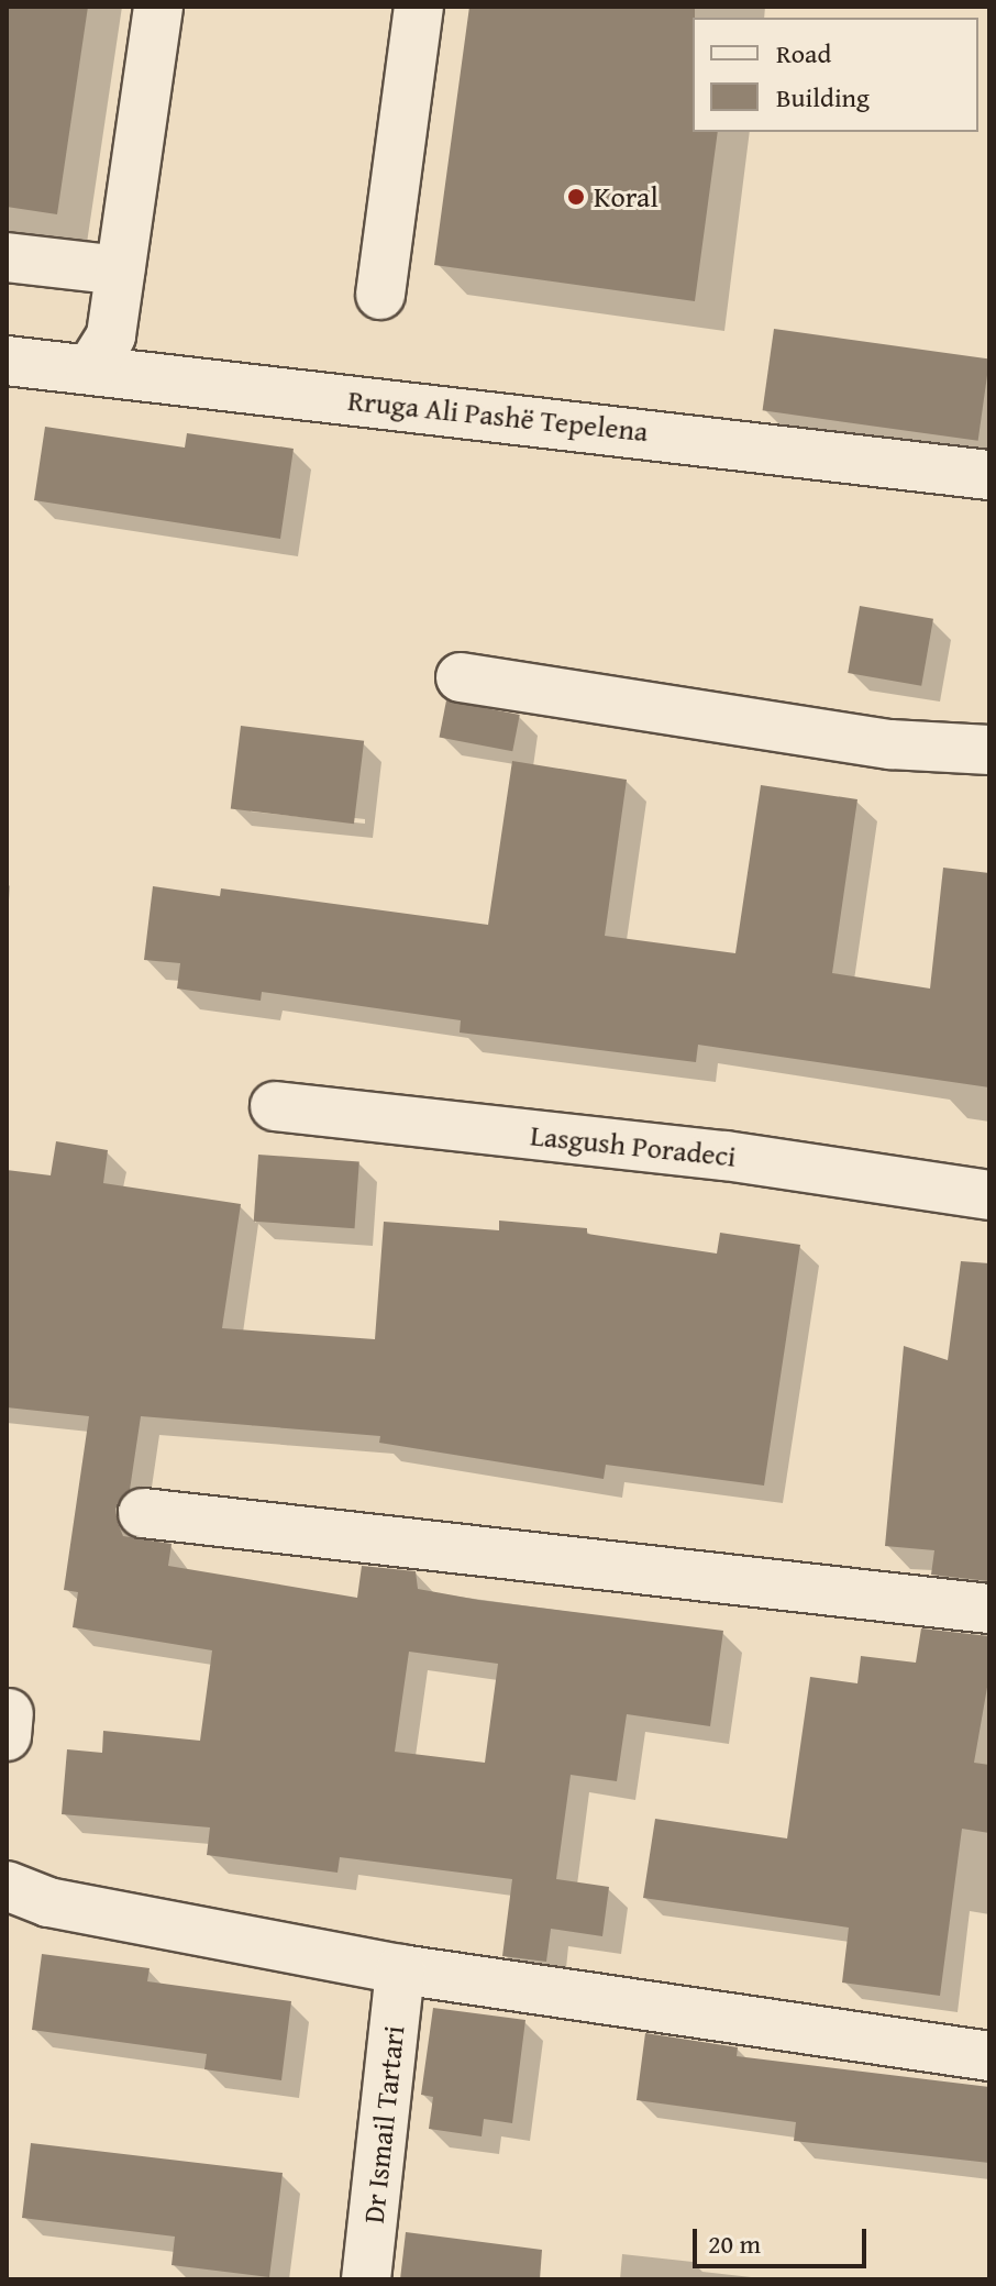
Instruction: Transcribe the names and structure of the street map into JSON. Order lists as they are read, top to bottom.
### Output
{
  "streets": {
    "street": ["Rruga Ali Pashë Tepelena", "Lasgush Poradeci", "Dr Ismail Tartari"]
  },
  "places": ["Koral"],
  "legend": ["Road", "Building"],
  "scale_bar": "20 m"
}
